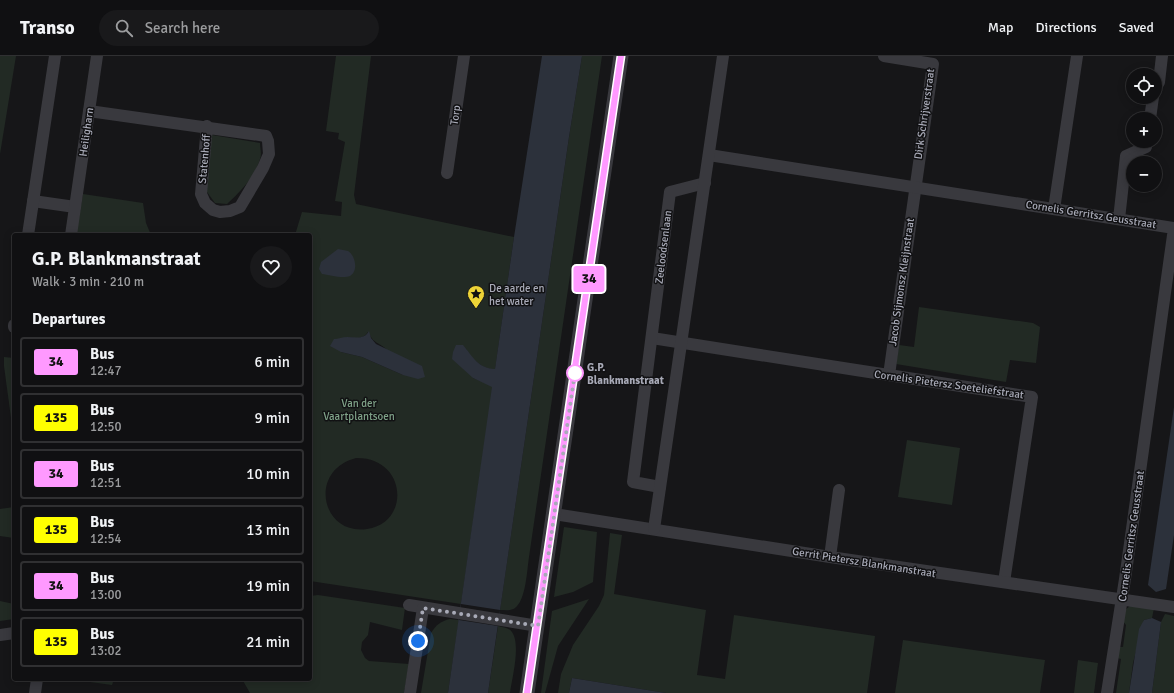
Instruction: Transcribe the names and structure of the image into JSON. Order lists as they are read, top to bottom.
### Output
{
  "streets": {
    "street": [
      "Dirk Schrijverstraat",
      "Torp",
      "Heiligharn",
      "Statenhoff",
      "Cornelis Gerritsz Geusstraat",
      "Zeeloodsenlaan",
      "Jacob Sijmonsz Kleijnstraat",
      "Cornelis Pietersz Soeteliefstraat",
      "Gerrit Pietersz Blankmanstraat"
    ]
  },
  "crossings": [
    ["Dirk Schrijverstraat", "Cornelis Gerritsz Geusstraat"],
    ["Dirk Schrijverstraat", "Jacob Sijmonsz Kleijnstraat"],
    ["Heiligharn", "Statenhoff"],
    ["Cornelis Gerritsz Geusstraat", "Jacob Sijmonsz Kleijnstraat"],
    ["Cornelis Gerritsz Geusstraat", "Gerrit Pietersz Blankmanstraat"],
    ["Jacob Sijmonsz Kleijnstraat", "Cornelis Pietersz Soeteliefstraat"],
    ["Cornelis Pietersz Soeteliefstraat", "Gerrit Pietersz Blankmanstraat"]
  ],
  "parks": ["Van der Vaartplantsoen"],
  "places": {
    "place": ["De aarde en het water"],
    "other": ["G.P. Blankmanstraat"]
  },
  "lines": ["bus line 34"],
  "page": {
    "header": "Transo",
    "search": "Search here",
    "nav": ["Map", "Directions", "Saved"],
    "on_map": "34",
    "map_buttons": ["+", "−"],
    "heading": [
      ["G.P. Blankmanstraat", "Walk · 3 min · 210 m"],
      "Departures"
    ],
    "list": [
      {
        "mark": "34",
        "name": "Bus",
        "note": "12:47",
        "value": "6 min"
      },
      {
        "mark": "135",
        "name": "Bus",
        "note": "12:50",
        "value": "9 min"
      },
      {
        "mark": "34",
        "name": "Bus",
        "note": "12:51",
        "value": "10 min"
      },
      {
        "mark": "135",
        "name": "Bus",
        "note": "12:54",
        "value": "13 min"
      },
      {
        "mark": "34",
        "name": "Bus",
        "note": "13:00",
        "value": "19 min"
      },
      {
        "mark": "135",
        "name": "Bus",
        "note": "13:02",
        "value": "21 min"
      }
    ]
  }
}
